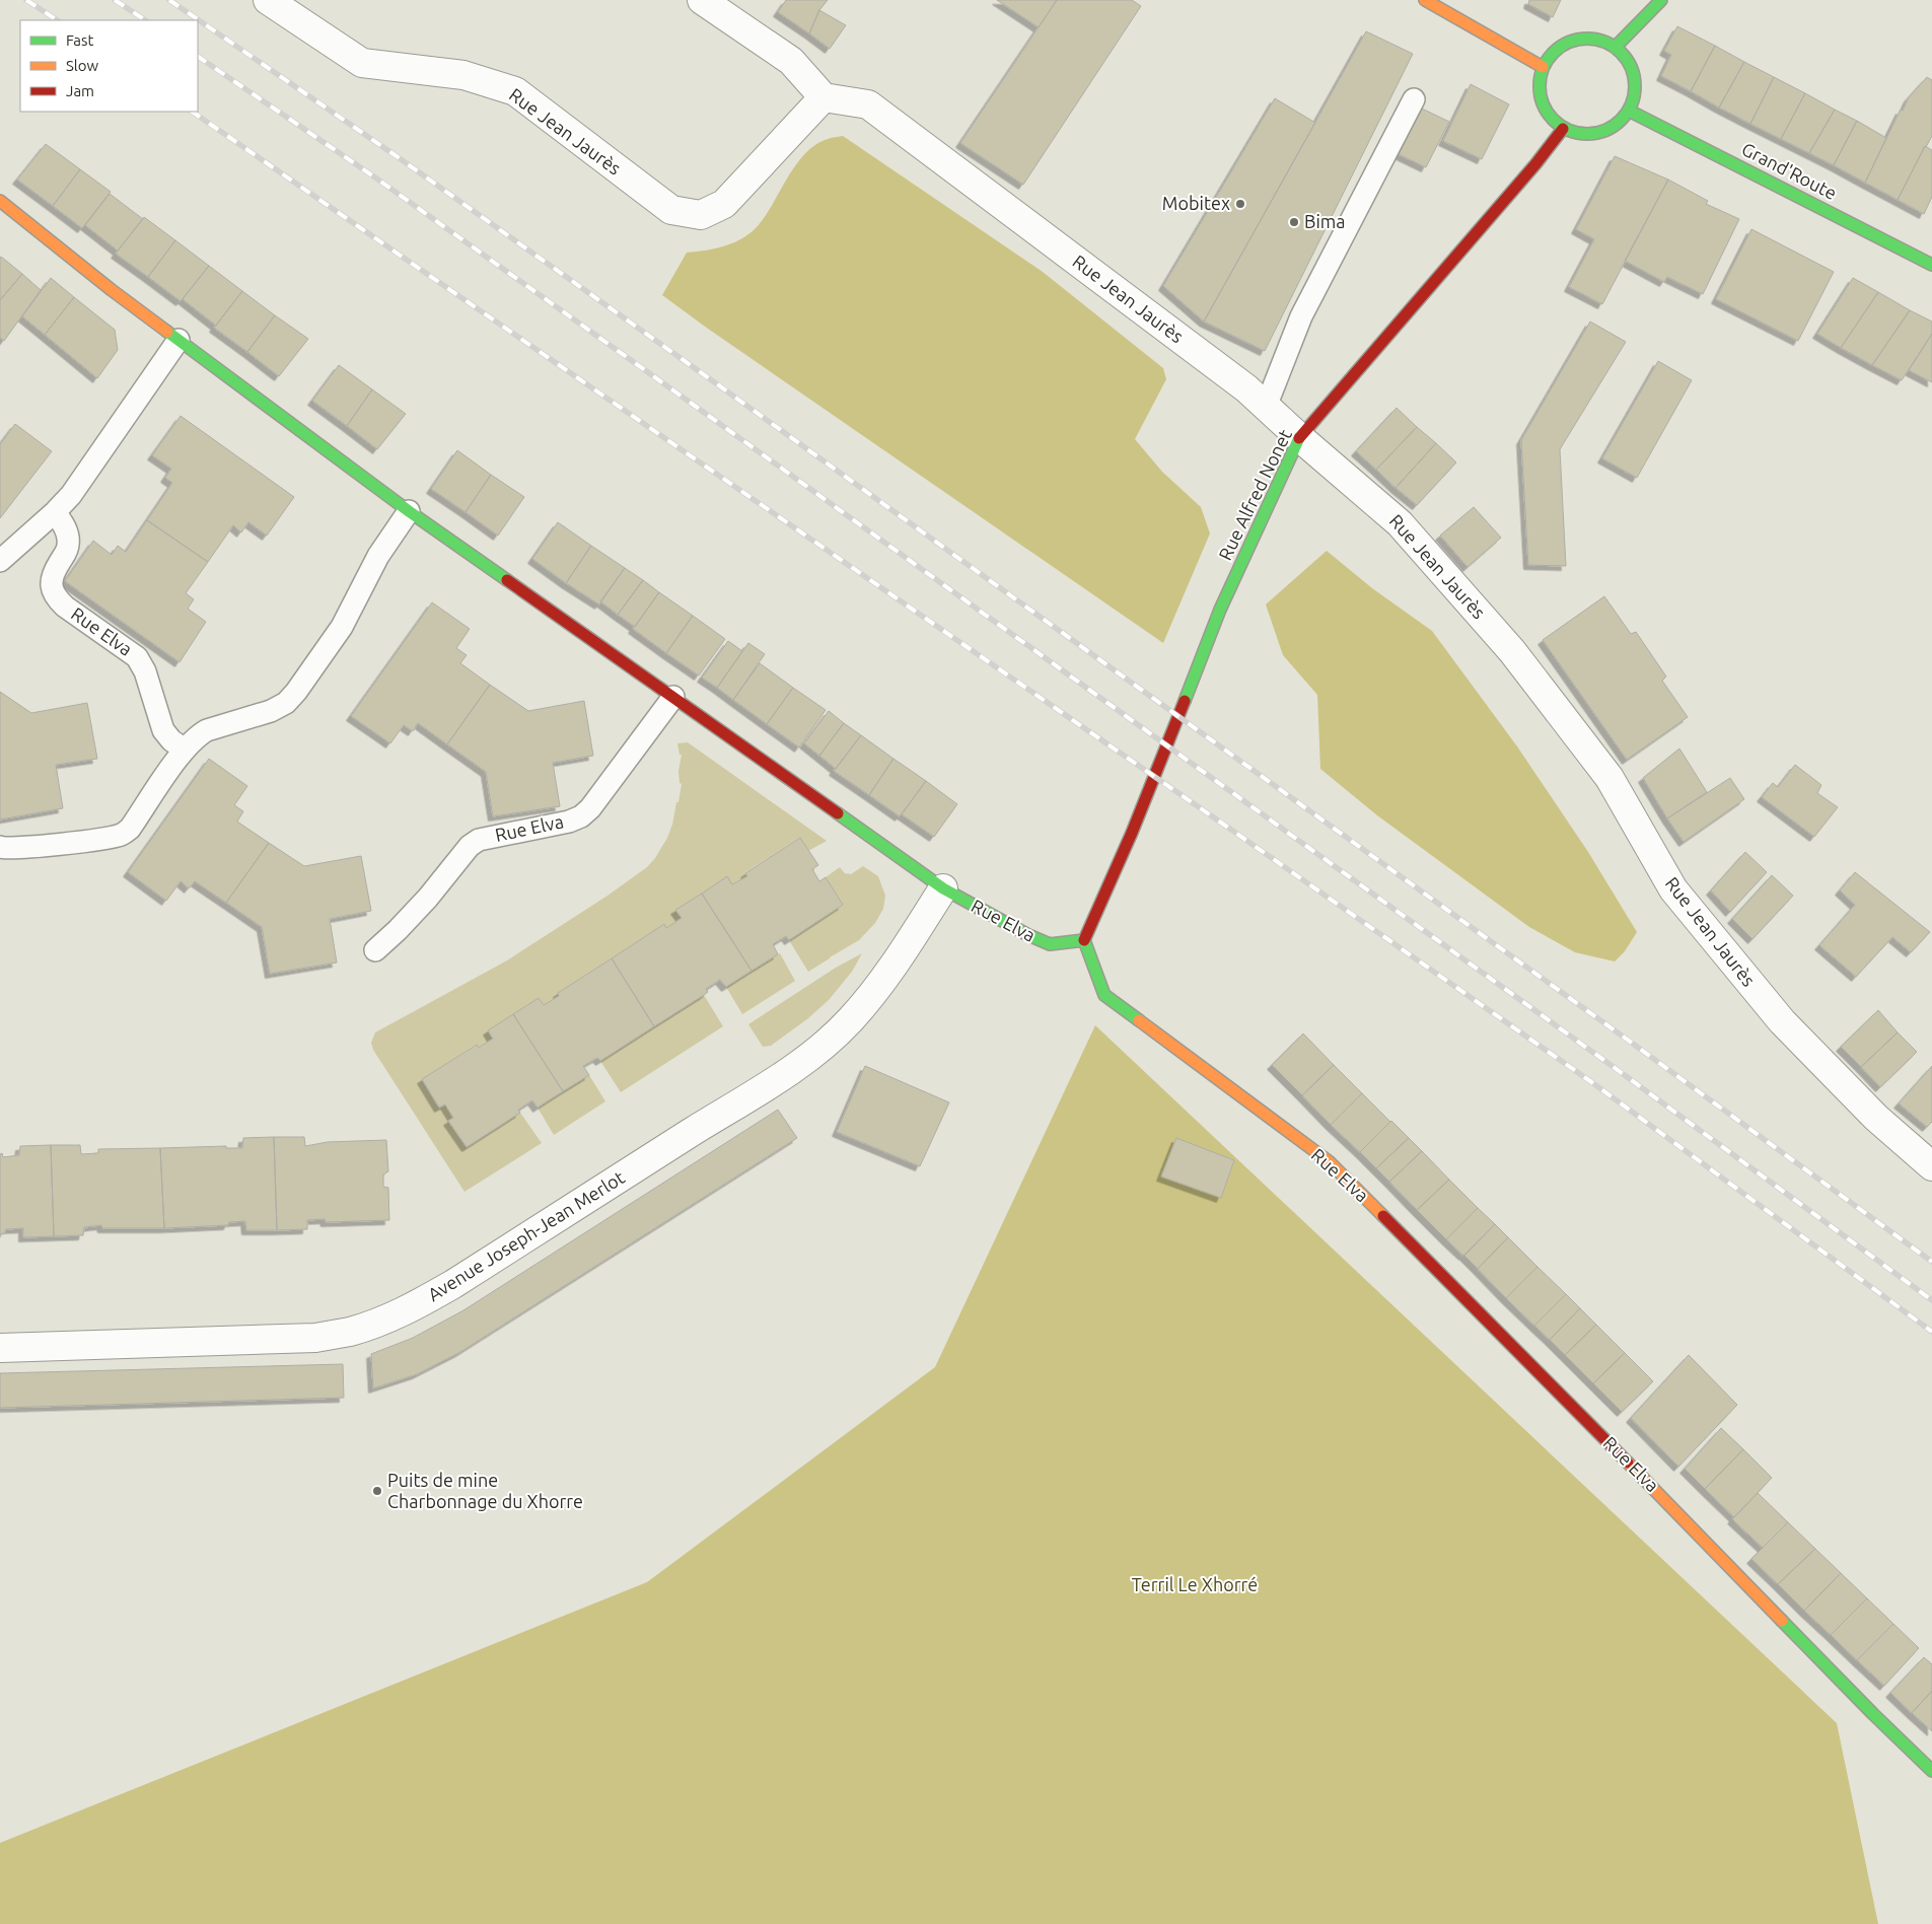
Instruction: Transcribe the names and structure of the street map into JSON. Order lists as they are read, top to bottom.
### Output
{
  "streets": {
    "street": [
      "Rue Jean Jaurès",
      "Grand'Route",
      "Rue Alfred Nonet",
      "Rue Elva",
      "Avenue Joseph-Jean Merlot"
    ]
  },
  "crossings": [
    ["Rue Jean Jaurès", "Rue Alfred Nonet"],
    ["Grand'Route", "Rue Alfred Nonet"],
    ["Rue Alfred Nonet", "Rue Elva"],
    ["Rue Elva", "Avenue Joseph-Jean Merlot"]
  ],
  "parks": ["Terril Le Xhorré"],
  "places": ["Mobitex", "Bima", "Puits de mine Charbonnage du Xhorre"],
  "legend": ["Fast", "Slow", "Jam"]
}
